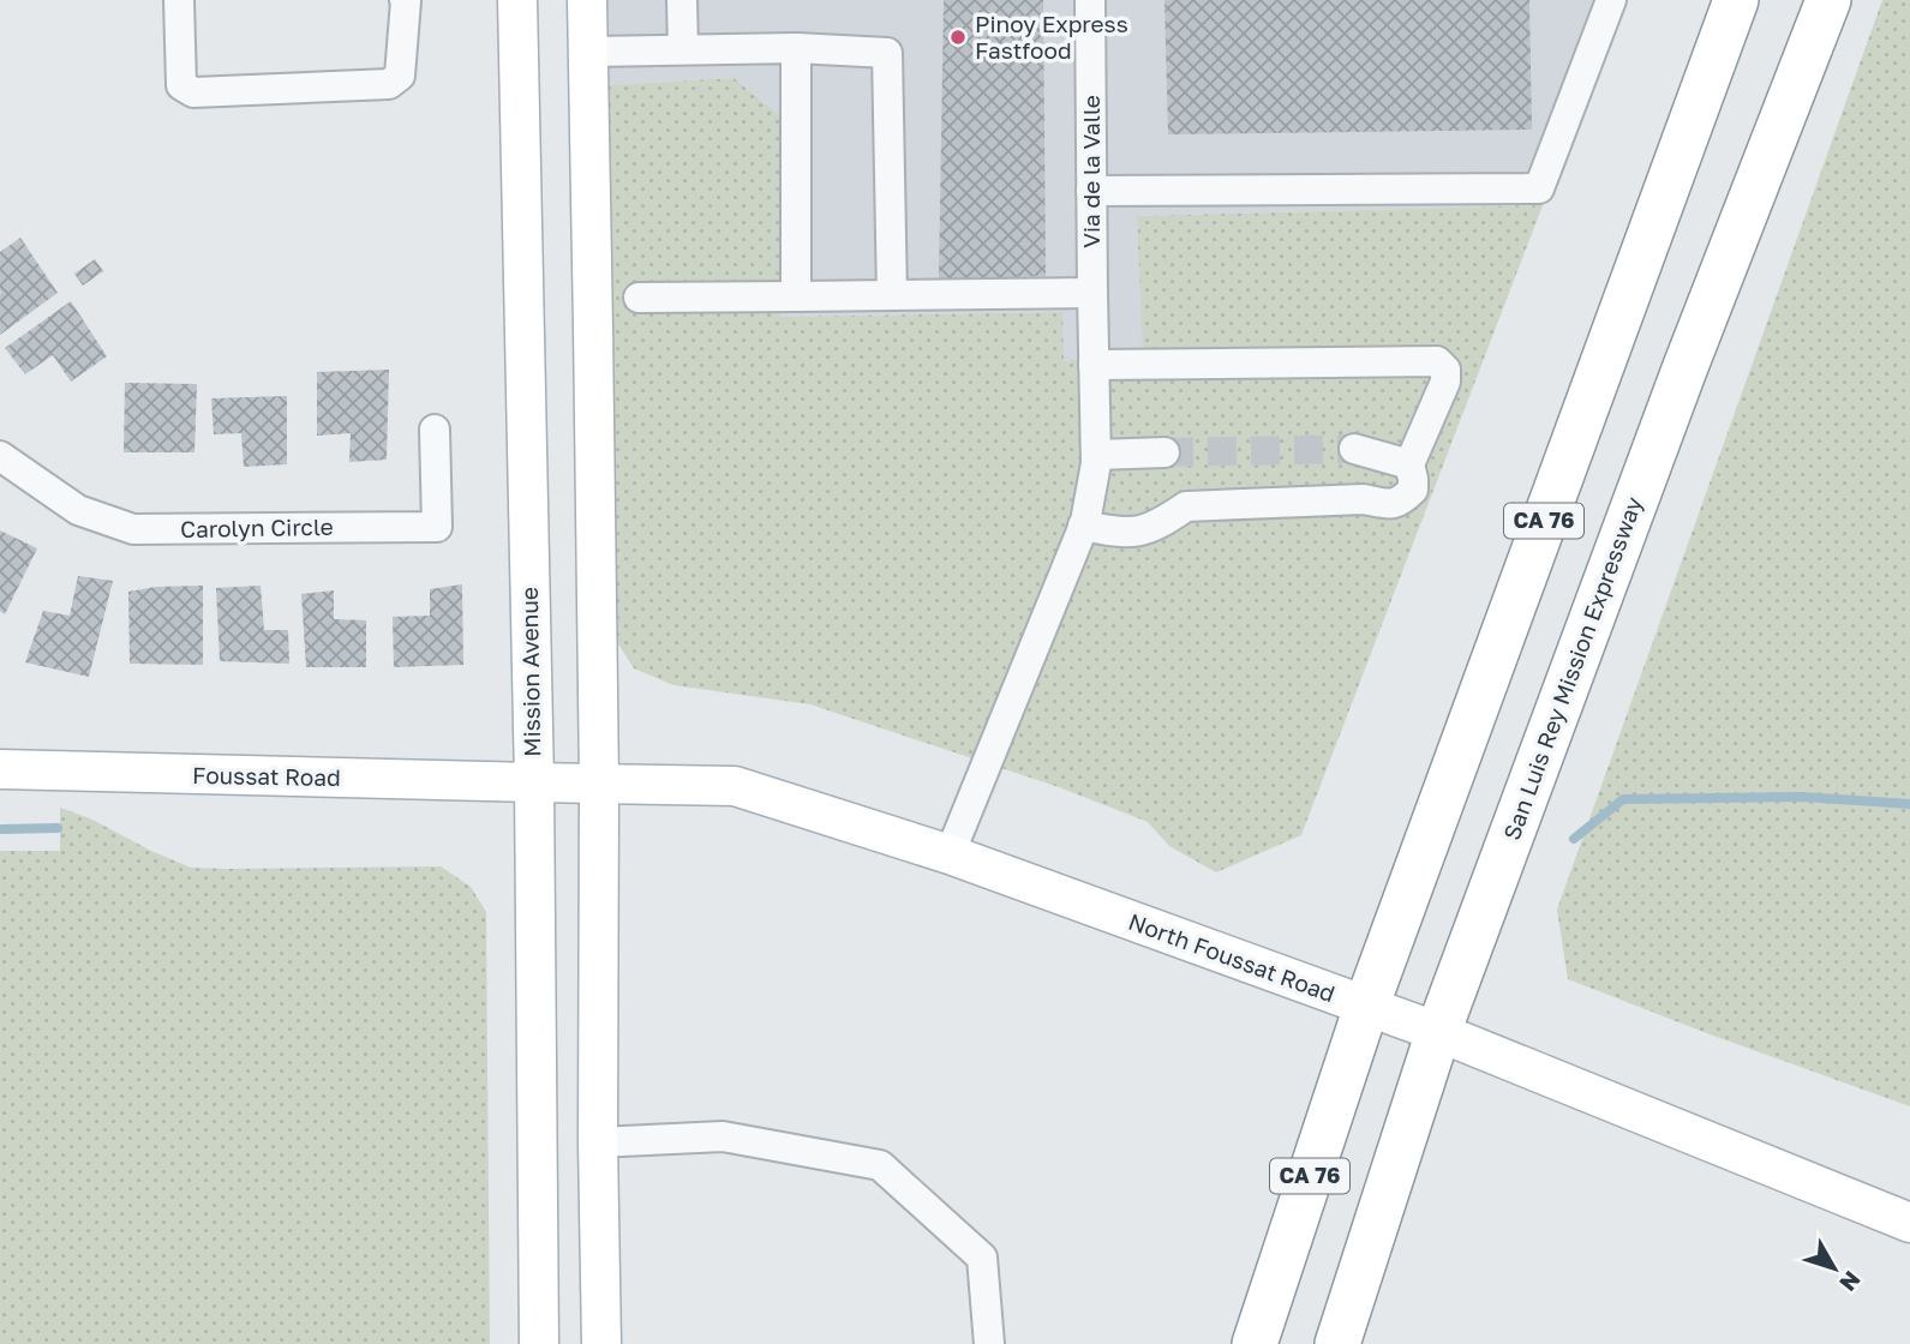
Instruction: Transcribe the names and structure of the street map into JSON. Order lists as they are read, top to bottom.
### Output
{
  "streets": {
    "highway": ["CA 76", "San Luis Rey Mission Expressway"],
    "main road": ["Mission Avenue", "Foussat Road", "North Foussat Road"],
    "street": ["Via de la Valle", "Carolyn Circle"]
  },
  "crossings": [
    ["Via de la Valle", "North Foussat Road"],
    ["CA 76", "North Foussat Road"],
    ["San Luis Rey Mission Expressway", "North Foussat Road"],
    ["Mission Avenue", "Foussat Road"],
    ["Mission Avenue", "North Foussat Road"],
    ["Foussat Road", "North Foussat Road"]
  ],
  "places": ["Pinoy Express Fastfood"],
  "north": "bottom right"
}
